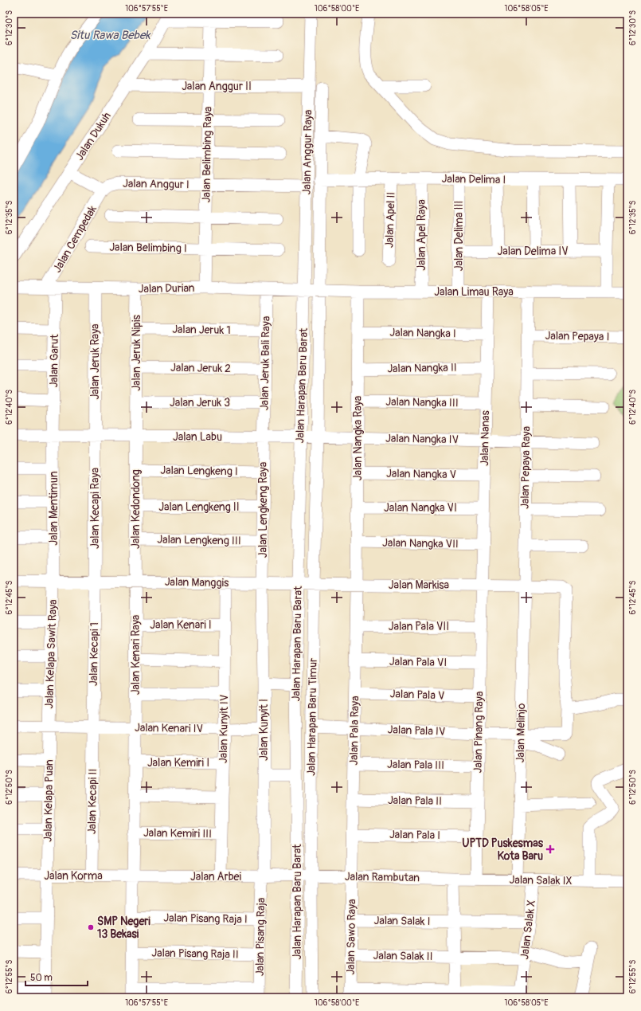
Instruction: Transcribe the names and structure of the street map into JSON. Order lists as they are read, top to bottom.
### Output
{
  "streets": {
    "street": [
      "Jalan Anggur II",
      "Jalan Dukuh",
      "Jalan Anggur Raya",
      "Jalan Belimbing Raya",
      "Jalan Delima I",
      "Jalan Anggur I",
      "Jalan Apel II",
      "Jalan Apel Raya",
      "Jalan Delima III",
      "Jalan Cempedak",
      "Jalan Belimbing I",
      "Jalan Delima IV",
      "Jalan Durian",
      "Jalan Limau Raya",
      "Jalan Jeruk 1",
      "Jalan Nangka I",
      "Jalan Pepaya I",
      "Jalan Jeruk Nipis",
      "Jalan Garut",
      "Jalan Jeruk Raya",
      "Jalan Jeruk Bali Raya",
      "Jalan Jeruk 2",
      "Jalan Nangka II",
      "Jalan Harapan Baru Barat",
      "Jalan Jeruk 3",
      "Jalan Nangka III",
      "Jalan Labu",
      "Jalan Nangka Raya",
      "Jalan Nanas",
      "Jalan Nangka IV",
      "Jalan Pepaya Raya",
      "Jalan Lengkeng I",
      "Jalan Nangka V",
      "Jalan Lengkeng II",
      "Jalan Nangka VI",
      "Jalan Mentimun",
      "Jalan Kecapi Raya",
      "Jalan Kedondong",
      "Jalan Lengkeng Raya",
      "Jalan Lengkeng III",
      "Jalan Nangka VII",
      "Jalan Manggis",
      "Jalan Markisa",
      "Jalan Kenari I",
      "Jalan Pala VII",
      "Jalan Kelapa Sawit Raya",
      "Jalan Kecapi 1",
      "Jalan Kenari Raya",
      "Jalan Pala VI",
      "Jalan Pala V",
      "Jalan Harapan Baru Timur",
      "Jalan Kenari IV",
      "Jalan Kunyit IV",
      "Jalan Kunyit I",
      "Jalan Pala Raya",
      "Jalan Pala IV",
      "Jalan Pinang Raya",
      "Jalan Melinjo",
      "Jalan Kemiri I",
      "Jalan Pala III",
      "Jalan Kelapa Puan",
      "Jalan Pala II",
      "Jalan Kecapi II",
      "Jalan Kemiri III",
      "Jalan Pala I",
      "Jalan Korma",
      "Jalan Arbei",
      "Jalan Rambutan",
      "Jalan Salak IX",
      "Jalan Pisang Raja I",
      "Jalan Salak I",
      "Jalan Salak X",
      "Jalan Pisang Raja",
      "Jalan Sawo Raya",
      "Jalan Pisang Raja II",
      "Jalan Salak II"
    ]
  },
  "crossings": [
    ["Jalan Anggur II", "Jalan Dukuh"],
    ["Jalan Anggur II", "Jalan Anggur Raya"],
    ["Jalan Anggur II", "Jalan Belimbing Raya"],
    ["Jalan Anggur Raya", "Jalan Anggur I"],
    ["Jalan Anggur Raya", "Jalan Durian"],
    ["Jalan Anggur Raya", "Jalan Harapan Baru Barat"],
    ["Jalan Belimbing Raya", "Jalan Anggur I"],
    ["Jalan Belimbing Raya", "Jalan Belimbing I"],
    ["Jalan Belimbing Raya", "Jalan Durian"],
    ["Jalan Delima I", "Jalan Apel II"],
    ["Jalan Delima I", "Jalan Apel Raya"],
    ["Jalan Delima I", "Jalan Delima III"],
    ["Jalan Anggur I", "Jalan Cempedak"],
    ["Jalan Apel Raya", "Jalan Limau Raya"],
    ["Jalan Delima III", "Jalan Delima IV"],
    ["Jalan Delima III", "Jalan Limau Raya"],
    ["Jalan Cempedak", "Jalan Durian"],
    ["Jalan Cempedak", "Jalan Garut"],
    ["Jalan Durian", "Jalan Limau Raya"],
    ["Jalan Durian", "Jalan Jeruk Nipis"],
    ["Jalan Durian", "Jalan Garut"],
    ["Jalan Durian", "Jalan Jeruk Raya"],
    ["Jalan Durian", "Jalan Jeruk Bali Raya"],
    ["Jalan Durian", "Jalan Harapan Baru Barat"],
    ["Jalan Limau Raya", "Jalan Harapan Baru Barat"],
    ["Jalan Limau Raya", "Jalan Nangka Raya"],
    ["Jalan Limau Raya", "Jalan Nanas"],
    ["Jalan Limau Raya", "Jalan Pepaya Raya"],
    ["Jalan Jeruk 1", "Jalan Jeruk Nipis"],
    ["Jalan Jeruk 1", "Jalan Jeruk Bali Raya"],
    ["Jalan Nangka I", "Jalan Nangka Raya"],
    ["Jalan Nangka I", "Jalan Nanas"],
    ["Jalan Pepaya I", "Jalan Pepaya Raya"],
    ["Jalan Jeruk Nipis", "Jalan Jeruk 2"],
    ["Jalan Jeruk Nipis", "Jalan Jeruk 3"],
    ["Jalan Jeruk Nipis", "Jalan Labu"],
    ["Jalan Jeruk Nipis", "Jalan Kedondong"],
    ["Jalan Garut", "Jalan Labu"],
    ["Jalan Garut", "Jalan Mentimun"],
    ["Jalan Jeruk Raya", "Jalan Labu"],
    ["Jalan Jeruk Raya", "Jalan Kecapi Raya"],
    ["Jalan Jeruk Bali Raya", "Jalan Jeruk 2"],
    ["Jalan Jeruk Bali Raya", "Jalan Jeruk 3"],
    ["Jalan Jeruk Bali Raya", "Jalan Labu"],
    ["Jalan Jeruk Bali Raya", "Jalan Lengkeng Raya"],
    ["Jalan Nangka II", "Jalan Nangka Raya"],
    ["Jalan Nangka II", "Jalan Nanas"],
    ["Jalan Harapan Baru Barat", "Jalan Labu"],
    ["Jalan Harapan Baru Barat", "Jalan Nangka IV"],
    ["Jalan Harapan Baru Barat", "Jalan Manggis"],
    ["Jalan Harapan Baru Barat", "Jalan Harapan Baru Timur"],
    ["Jalan Harapan Baru Barat", "Jalan Arbei"],
    ["Jalan Harapan Baru Barat", "Jalan Rambutan"],
    ["Jalan Nangka III", "Jalan Nangka Raya"],
    ["Jalan Nangka III", "Jalan Nanas"],
    ["Jalan Labu", "Jalan Nangka IV"],
    ["Jalan Labu", "Jalan Mentimun"],
    ["Jalan Labu", "Jalan Kecapi Raya"],
    ["Jalan Labu", "Jalan Kedondong"],
    ["Jalan Labu", "Jalan Lengkeng Raya"],
    ["Jalan Labu", "Jalan Harapan Baru Timur"],
    ["Jalan Nangka Raya", "Jalan Nangka IV"],
    ["Jalan Nangka Raya", "Jalan Nangka V"],
    ["Jalan Nangka Raya", "Jalan Nangka VI"],
    ["Jalan Nangka Raya", "Jalan Nangka VII"],
    ["Jalan Nangka Raya", "Jalan Markisa"],
    ["Jalan Nangka Raya", "Jalan Pala Raya"],
    ["Jalan Nanas", "Jalan Nangka IV"],
    ["Jalan Nanas", "Jalan Nangka V"],
    ["Jalan Nanas", "Jalan Nangka VI"],
    ["Jalan Nanas", "Jalan Nangka VII"],
    ["Jalan Nanas", "Jalan Markisa"],
    ["Jalan Nanas", "Jalan Pinang Raya"],
    ["Jalan Nangka IV", "Jalan Pepaya Raya"],
    ["Jalan Nangka IV", "Jalan Harapan Baru Timur"],
    ["Jalan Pepaya Raya", "Jalan Markisa"],
    ["Jalan Pepaya Raya", "Jalan Melinjo"],
    ["Jalan Lengkeng I", "Jalan Kedondong"],
    ["Jalan Lengkeng I", "Jalan Lengkeng Raya"],
    ["Jalan Lengkeng II", "Jalan Kedondong"],
    ["Jalan Lengkeng II", "Jalan Lengkeng Raya"],
    ["Jalan Mentimun", "Jalan Manggis"],
    ["Jalan Mentimun", "Jalan Kelapa Sawit Raya"],
    ["Jalan Kecapi Raya", "Jalan Manggis"],
    ["Jalan Kecapi Raya", "Jalan Kecapi 1"],
    ["Jalan Kedondong", "Jalan Lengkeng III"],
    ["Jalan Kedondong", "Jalan Manggis"],
    ["Jalan Kedondong", "Jalan Kenari Raya"],
    ["Jalan Lengkeng Raya", "Jalan Lengkeng III"],
    ["Jalan Lengkeng Raya", "Jalan Manggis"],
    ["Jalan Lengkeng Raya", "Jalan Kunyit I"],
    ["Jalan Manggis", "Jalan Markisa"],
    ["Jalan Manggis", "Jalan Kelapa Sawit Raya"],
    ["Jalan Manggis", "Jalan Kecapi 1"],
    ["Jalan Manggis", "Jalan Kenari Raya"],
    ["Jalan Manggis", "Jalan Harapan Baru Timur"],
    ["Jalan Manggis", "Jalan Kunyit IV"],
    ["Jalan Manggis", "Jalan Kunyit I"],
    ["Jalan Markisa", "Jalan Harapan Baru Timur"],
    ["Jalan Markisa", "Jalan Pala Raya"],
    ["Jalan Markisa", "Jalan Pinang Raya"],
    ["Jalan Markisa", "Jalan Melinjo"],
    ["Jalan Kenari I", "Jalan Kenari Raya"],
    ["Jalan Kenari I", "Jalan Kunyit IV"],
    ["Jalan Pala VII", "Jalan Pala Raya"],
    ["Jalan Pala VII", "Jalan Pinang Raya"],
    ["Jalan Kelapa Sawit Raya", "Jalan Kenari IV"],
    ["Jalan Kelapa Sawit Raya", "Jalan Kelapa Puan"],
    ["Jalan Kecapi 1", "Jalan Kenari IV"],
    ["Jalan Kecapi 1", "Jalan Kecapi II"],
    ["Jalan Kenari Raya", "Jalan Kenari IV"],
    ["Jalan Kenari Raya", "Jalan Kemiri I"],
    ["Jalan Kenari Raya", "Jalan Kemiri III"],
    ["Jalan Kenari Raya", "Jalan Korma"],
    ["Jalan Kenari Raya", "Jalan Arbei"],
    ["Jalan Kenari Raya", "Jalan Pisang Raja I"],
    ["Jalan Kenari Raya", "Jalan Pisang Raja II"],
    ["Jalan Pala VI", "Jalan Pala Raya"],
    ["Jalan Pala VI", "Jalan Pinang Raya"],
    ["Jalan Pala V", "Jalan Pala Raya"],
    ["Jalan Pala V", "Jalan Pinang Raya"],
    ["Jalan Harapan Baru Timur", "Jalan Pala IV"],
    ["Jalan Harapan Baru Timur", "Jalan Rambutan"],
    ["Jalan Kenari IV", "Jalan Kunyit IV"],
    ["Jalan Kenari IV", "Jalan Kunyit I"],
    ["Jalan Kenari IV", "Jalan Kelapa Puan"],
    ["Jalan Kenari IV", "Jalan Kecapi II"],
    ["Jalan Kunyit IV", "Jalan Kemiri I"],
    ["Jalan Kunyit IV", "Jalan Kemiri III"],
    ["Jalan Kunyit IV", "Jalan Arbei"],
    ["Jalan Kunyit I", "Jalan Arbei"],
    ["Jalan Kunyit I", "Jalan Pisang Raja"],
    ["Jalan Pala Raya", "Jalan Pala IV"],
    ["Jalan Pala Raya", "Jalan Pala III"],
    ["Jalan Pala Raya", "Jalan Pala II"],
    ["Jalan Pala Raya", "Jalan Pala I"],
    ["Jalan Pala Raya", "Jalan Rambutan"],
    ["Jalan Pala Raya", "Jalan Sawo Raya"],
    ["Jalan Pala IV", "Jalan Pinang Raya"],
    ["Jalan Pala IV", "Jalan Melinjo"],
    ["Jalan Pinang Raya", "Jalan Pala III"],
    ["Jalan Pinang Raya", "Jalan Pala II"],
    ["Jalan Pinang Raya", "Jalan Pala I"],
    ["Jalan Pinang Raya", "Jalan Salak IX"],
    ["Jalan Melinjo", "Jalan Salak IX"],
    ["Jalan Kelapa Puan", "Jalan Korma"],
    ["Jalan Kecapi II", "Jalan Korma"],
    ["Jalan Korma", "Jalan Arbei"],
    ["Jalan Arbei", "Jalan Rambutan"],
    ["Jalan Arbei", "Jalan Pisang Raja"],
    ["Jalan Rambutan", "Jalan Salak IX"],
    ["Jalan Rambutan", "Jalan Sawo Raya"],
    ["Jalan Salak IX", "Jalan Salak X"],
    ["Jalan Pisang Raja I", "Jalan Pisang Raja"],
    ["Jalan Salak I", "Jalan Salak X"],
    ["Jalan Salak I", "Jalan Sawo Raya"],
    ["Jalan Salak X", "Jalan Salak II"],
    ["Jalan Pisang Raja", "Jalan Pisang Raja II"],
    ["Jalan Sawo Raya", "Jalan Salak II"]
  ],
  "water": ["Situ Rawa Bebek"],
  "places": {
    "health": ["UPTD Puskesmas Kota Baru"],
    "other": ["SMP Negeri 13 Bekasi"]
  },
  "scale_bar": "50 m",
  "coordinates": [
    "106°57'55\"E",
    "106°58'00\"E",
    "106°58'05\"E",
    "6°12'30\"S",
    "6°12'35\"S",
    "6°12'40\"S",
    "6°12'45\"S",
    "6°12'50\"S",
    "6°12'55\"S"
  ]
}
